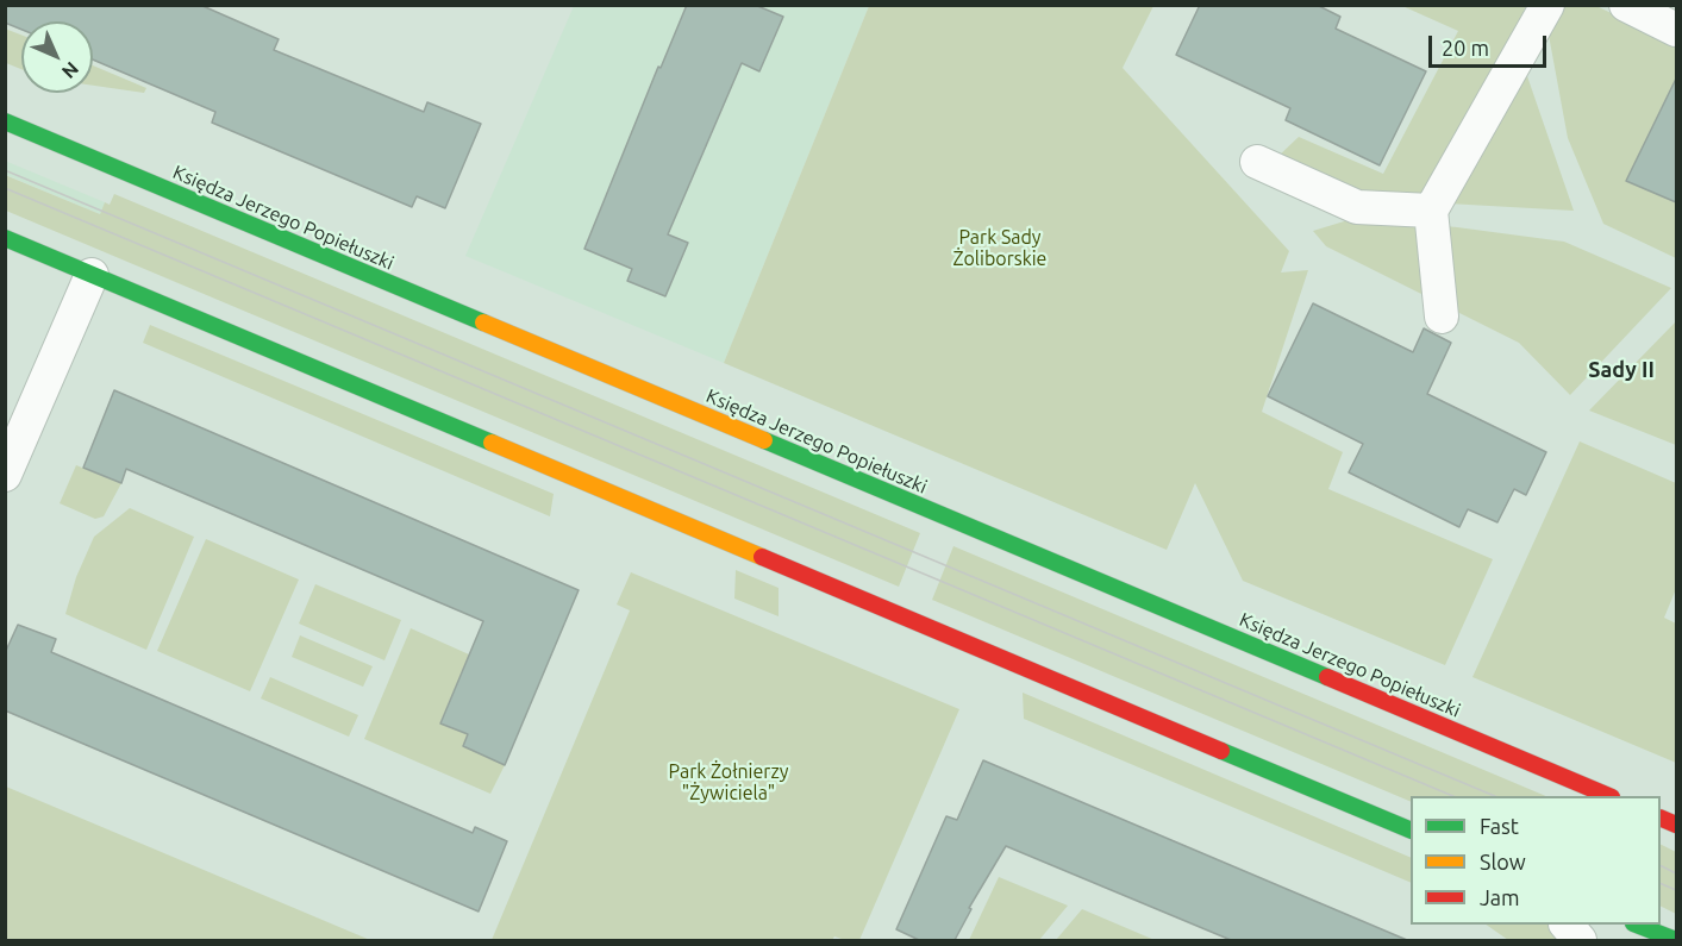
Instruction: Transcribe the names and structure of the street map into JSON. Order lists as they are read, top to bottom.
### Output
{
  "streets": {
    "main road": ["Księdza Jerzego Popiełuszki"]
  },
  "districts": ["Sady II"],
  "parks": ["Park Sady Żoliborskie", "Park Żołnierzy \"Żywiciela\""],
  "legend": ["Fast", "Slow", "Jam"],
  "scale_bar": "20 m",
  "north": "bottom right"
}
